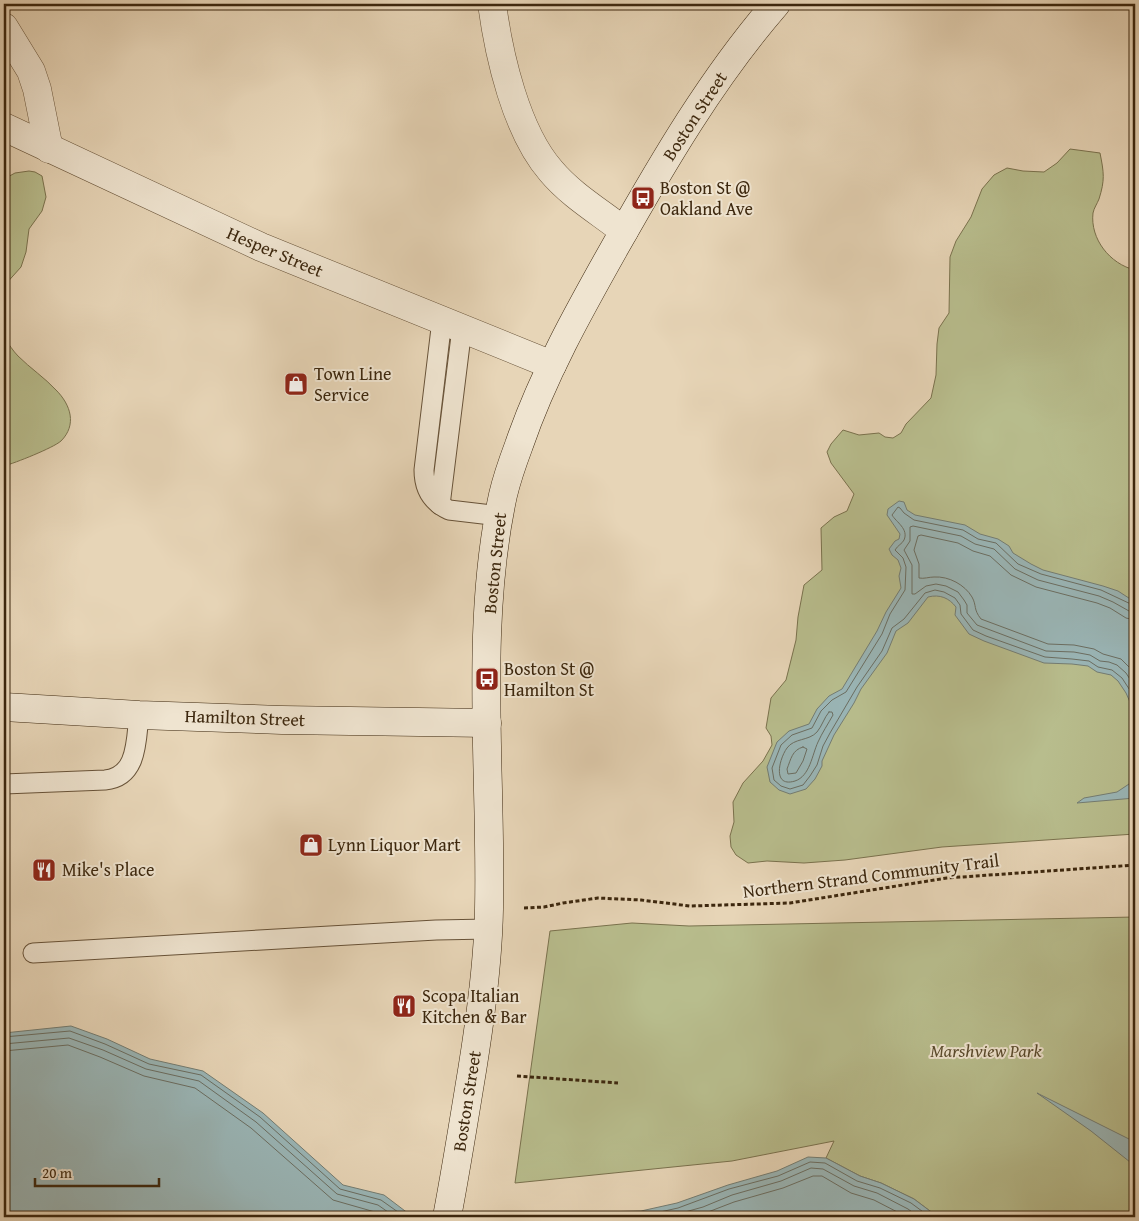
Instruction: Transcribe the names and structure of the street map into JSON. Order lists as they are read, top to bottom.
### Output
{
  "streets": {
    "main road": ["Boston Street", "Hesper Street", "Hamilton Street"],
    "path": ["Northern Strand Community Trail"]
  },
  "crossings": [
    ["Boston Street", "Hesper Street"],
    ["Boston Street", "Hamilton Street"],
    ["Boston Street", "Northern Strand Community Trail"]
  ],
  "parks": ["Marshview Park"],
  "places": {
    "bus stop": ["Boston St @ Oakland Ave", "Boston St @ Hamilton St"],
    "shop": ["Town Line Service", "Lynn Liquor Mart"],
    "restaurant": ["Mike's Place", "Scopa Italian Kitchen & Bar"]
  },
  "scale_bar": "20 m"
}
